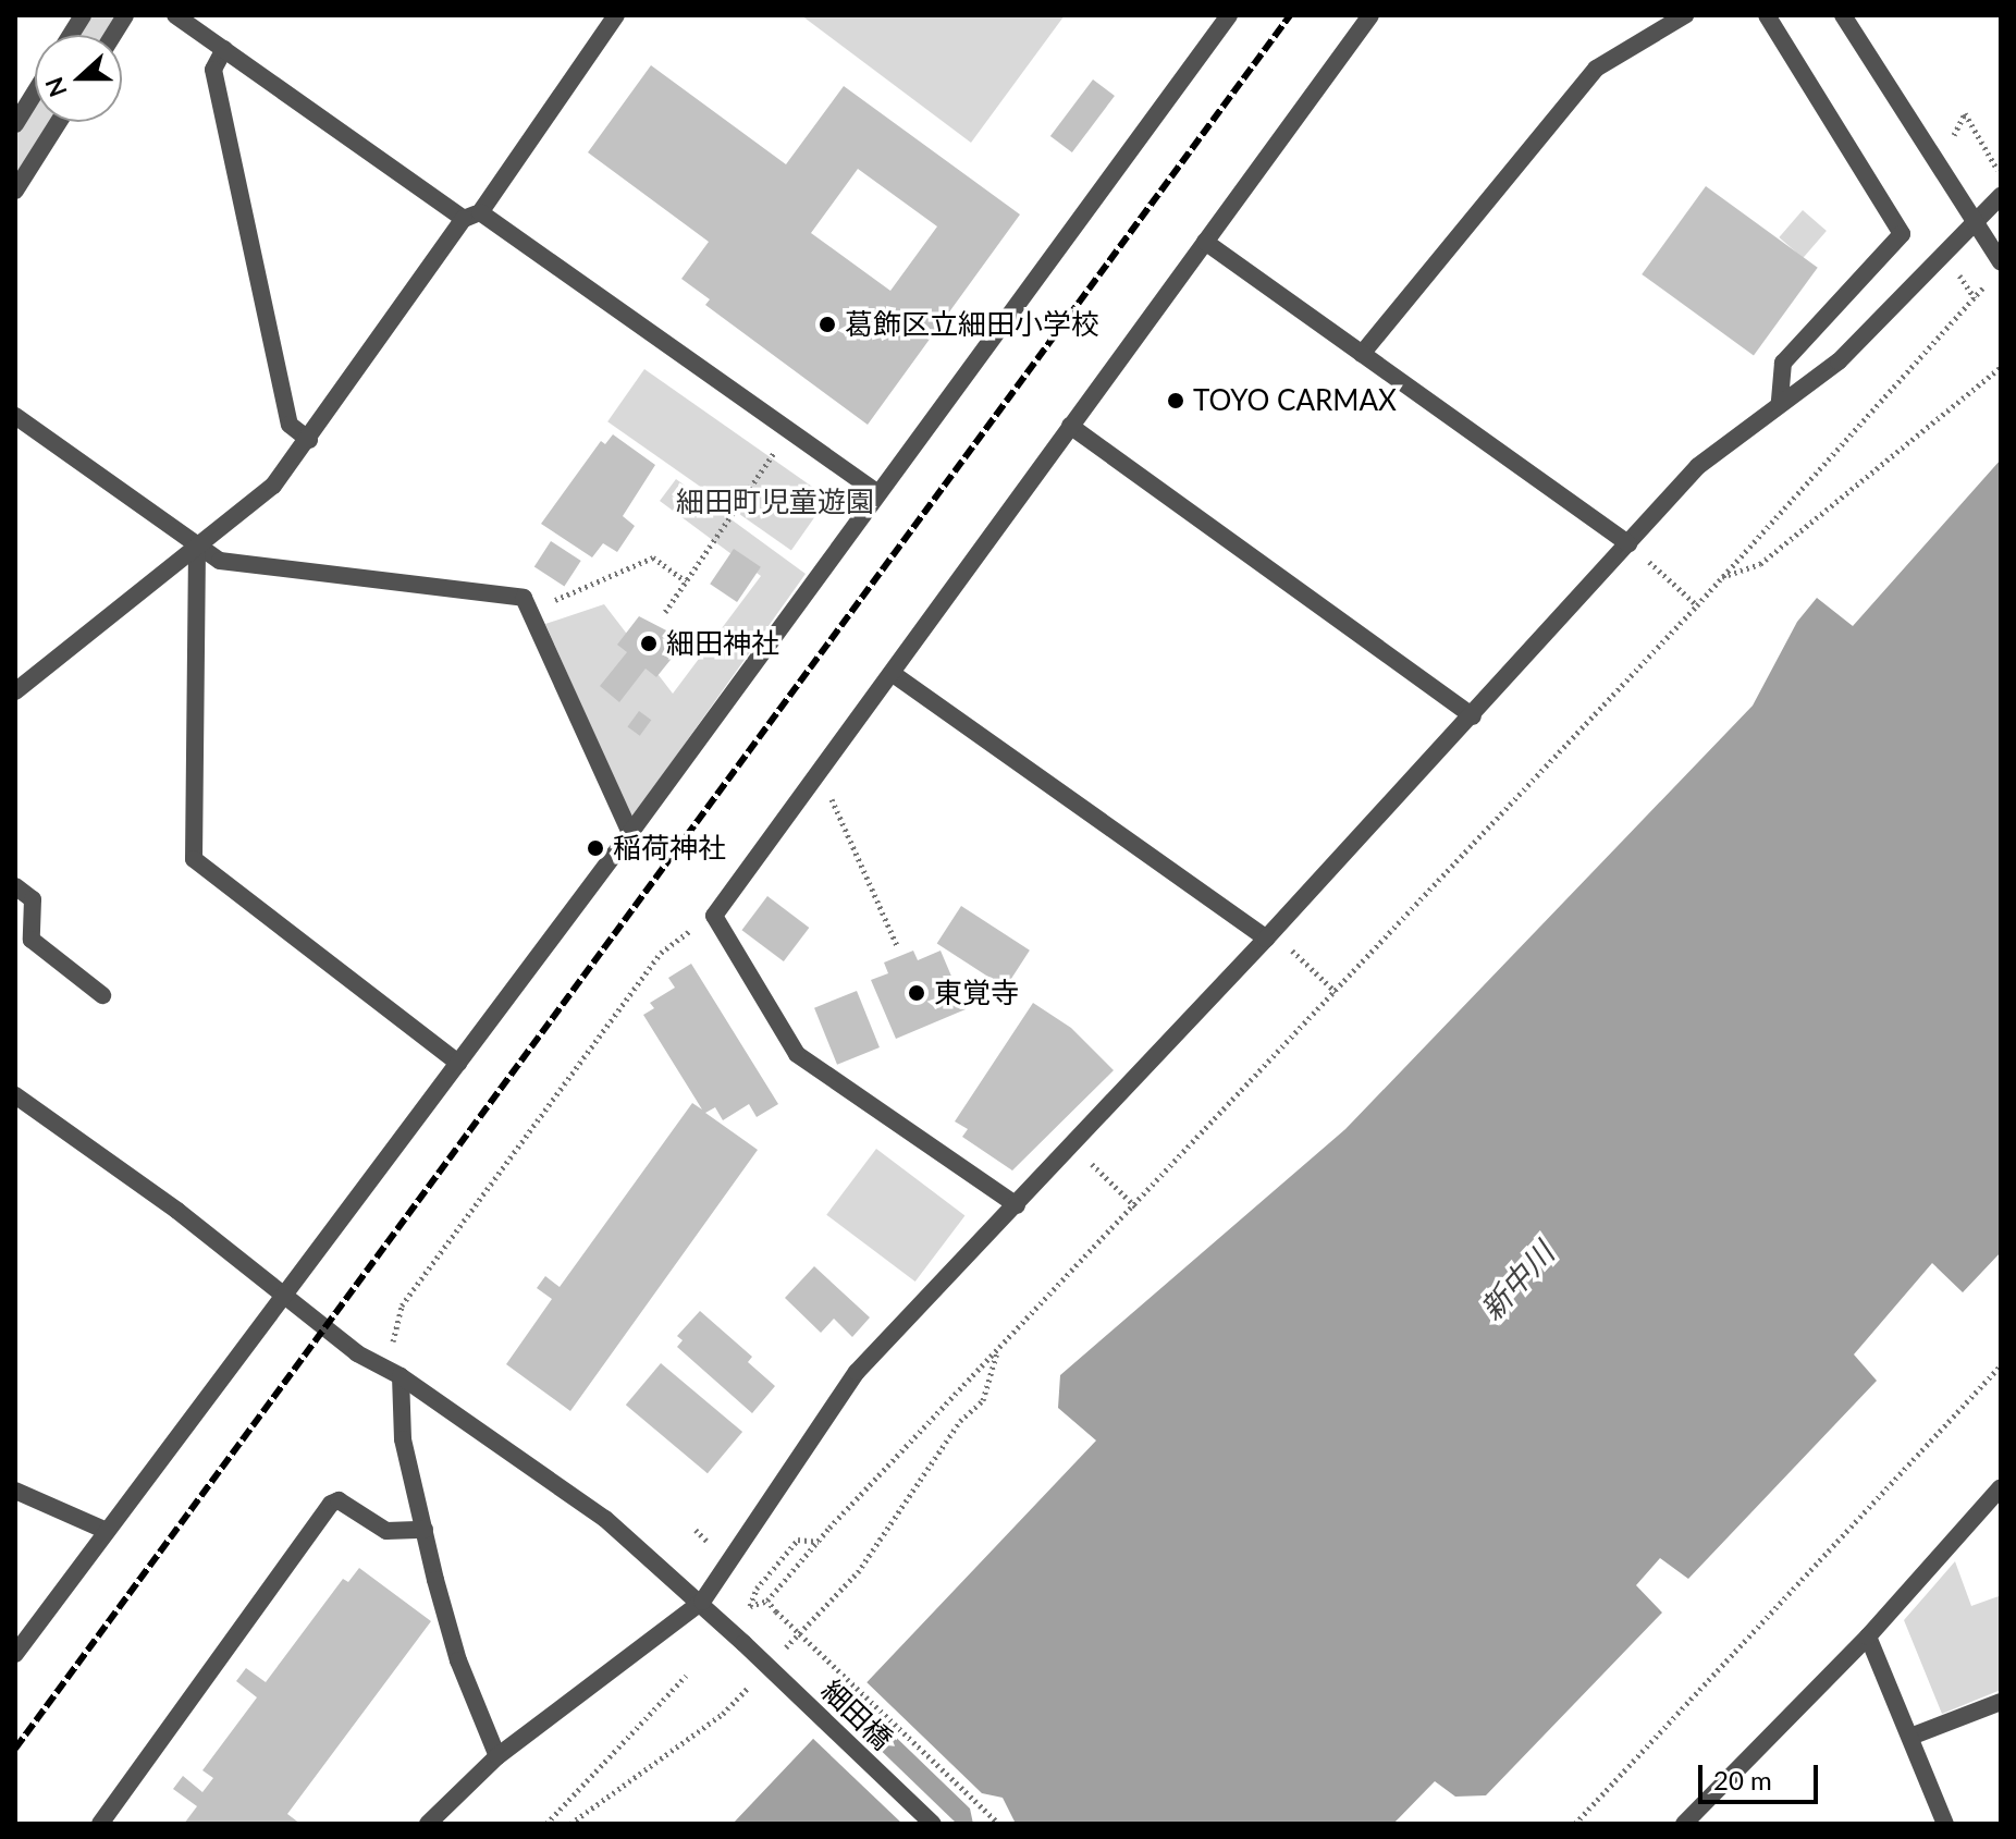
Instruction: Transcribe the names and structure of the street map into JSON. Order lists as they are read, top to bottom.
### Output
{
  "streets": {
    "street": ["細田橋"]
  },
  "water": ["新中川"],
  "parks": ["細田町児童遊園"],
  "places": [
    "葛飾区立細田小学校",
    "TOYO CARMAX",
    "細田神社",
    "稲荷神社",
    "東覚寺"
  ],
  "scale_bar": "20 m",
  "north": "left"
}
